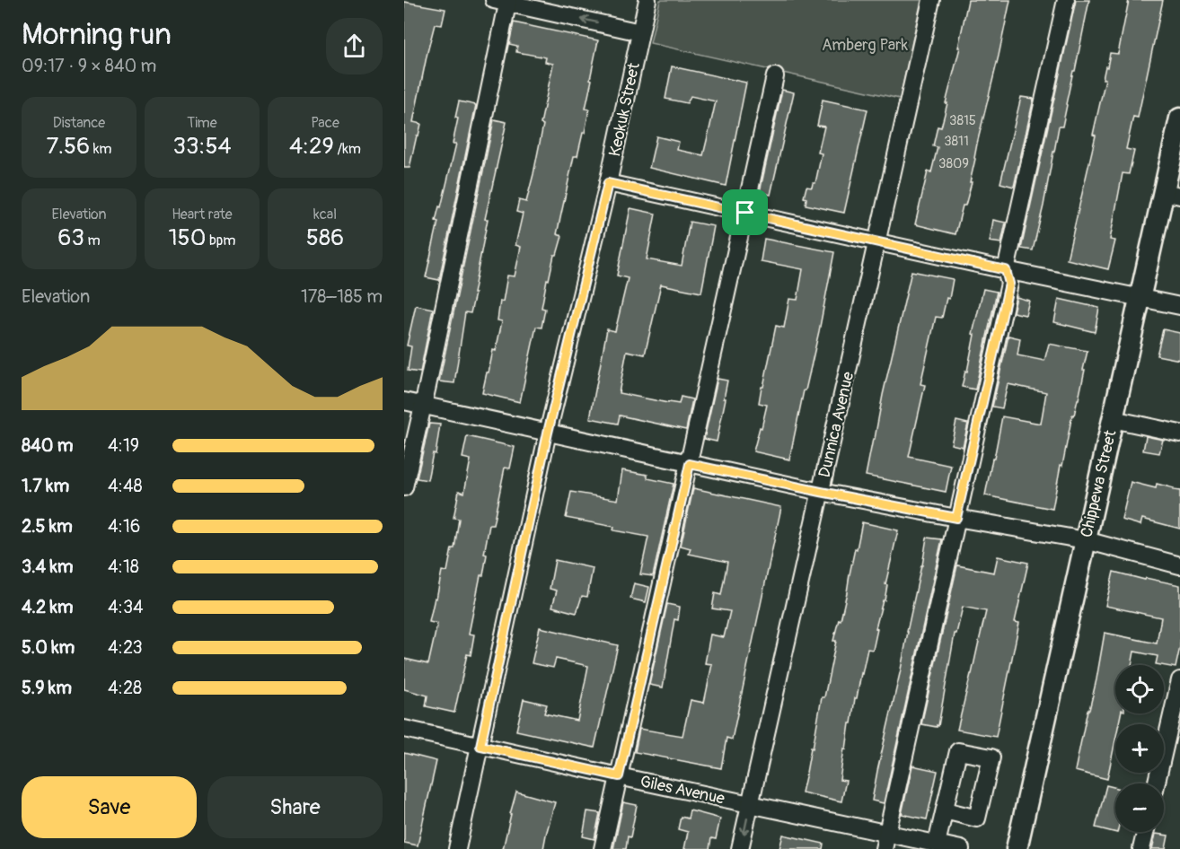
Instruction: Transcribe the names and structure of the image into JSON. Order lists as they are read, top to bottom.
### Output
{
  "streets": {
    "main road": ["Chippewa Street"],
    "street": ["Keokuk Street", "Dunnica Avenue", "Giles Avenue"]
  },
  "crossings": [
    ["Keokuk Street", "Giles Avenue"],
    ["Dunnica Avenue", "Giles Avenue"]
  ],
  "parks": ["Amberg Park"],
  "house_numbers": ["3815", "3811", "3809"],
  "page": {
    "heading": ["Morning run", "09:17 · 9 × 840 m"],
    "stats": [
      ["Distance", "7.56 km"],
      ["Time", "33:54"],
      ["Pace", "4:29 /km"],
      ["Elevation", "63 m"],
      ["Heart rate", "150 bpm"],
      ["kcal", "586"]
    ],
    "chart": ["Elevation", "178–185 m"],
    "list": [
      {
        "name": "840 m",
        "note": "4:19"
      },
      {
        "name": "1.7 km",
        "note": "4:48"
      },
      {
        "name": "2.5 km",
        "note": "4:16"
      },
      {
        "name": "3.4 km",
        "note": "4:18"
      },
      {
        "name": "4.2 km",
        "note": "4:34"
      },
      {
        "name": "5.0 km",
        "note": "4:23"
      },
      {
        "name": "5.9 km",
        "note": "4:28"
      }
    ],
    "map_buttons": ["+", "−"],
    "buttons": ["Save", "Share"]
  }
}
